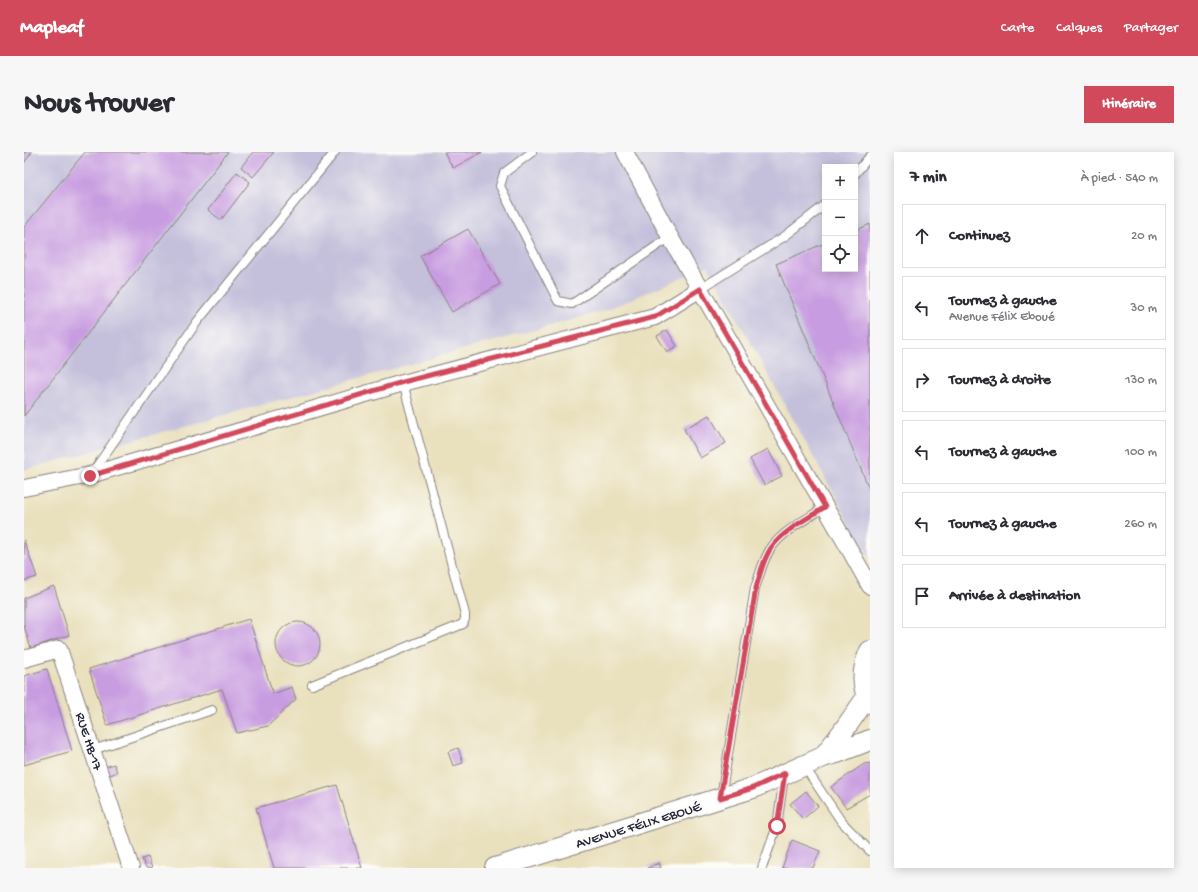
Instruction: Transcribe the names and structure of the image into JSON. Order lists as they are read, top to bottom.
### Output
{
  "streets": {
    "street": ["RUE HB-17", "AVENUE FÉLIX EBOUÉ"]
  },
  "page": {
    "header": "Mapleaf",
    "nav": ["Carte", "Calques", "Partager"],
    "buttons": "Itinéraire",
    "title": "Nous trouver",
    "heading": ["7 min", "À pied · 540 m"],
    "map_buttons": ["+", "−"],
    "list": [
      ["Continuez", "20 m"],
      ["Tournez à gauche", "Avenue Félix Eboué", "30 m"],
      ["Tournez à droite", "130 m"],
      ["Tournez à gauche", "100 m"],
      ["Tournez à gauche", "260 m"],
      "Arrivée à destination"
    ]
  }
}
